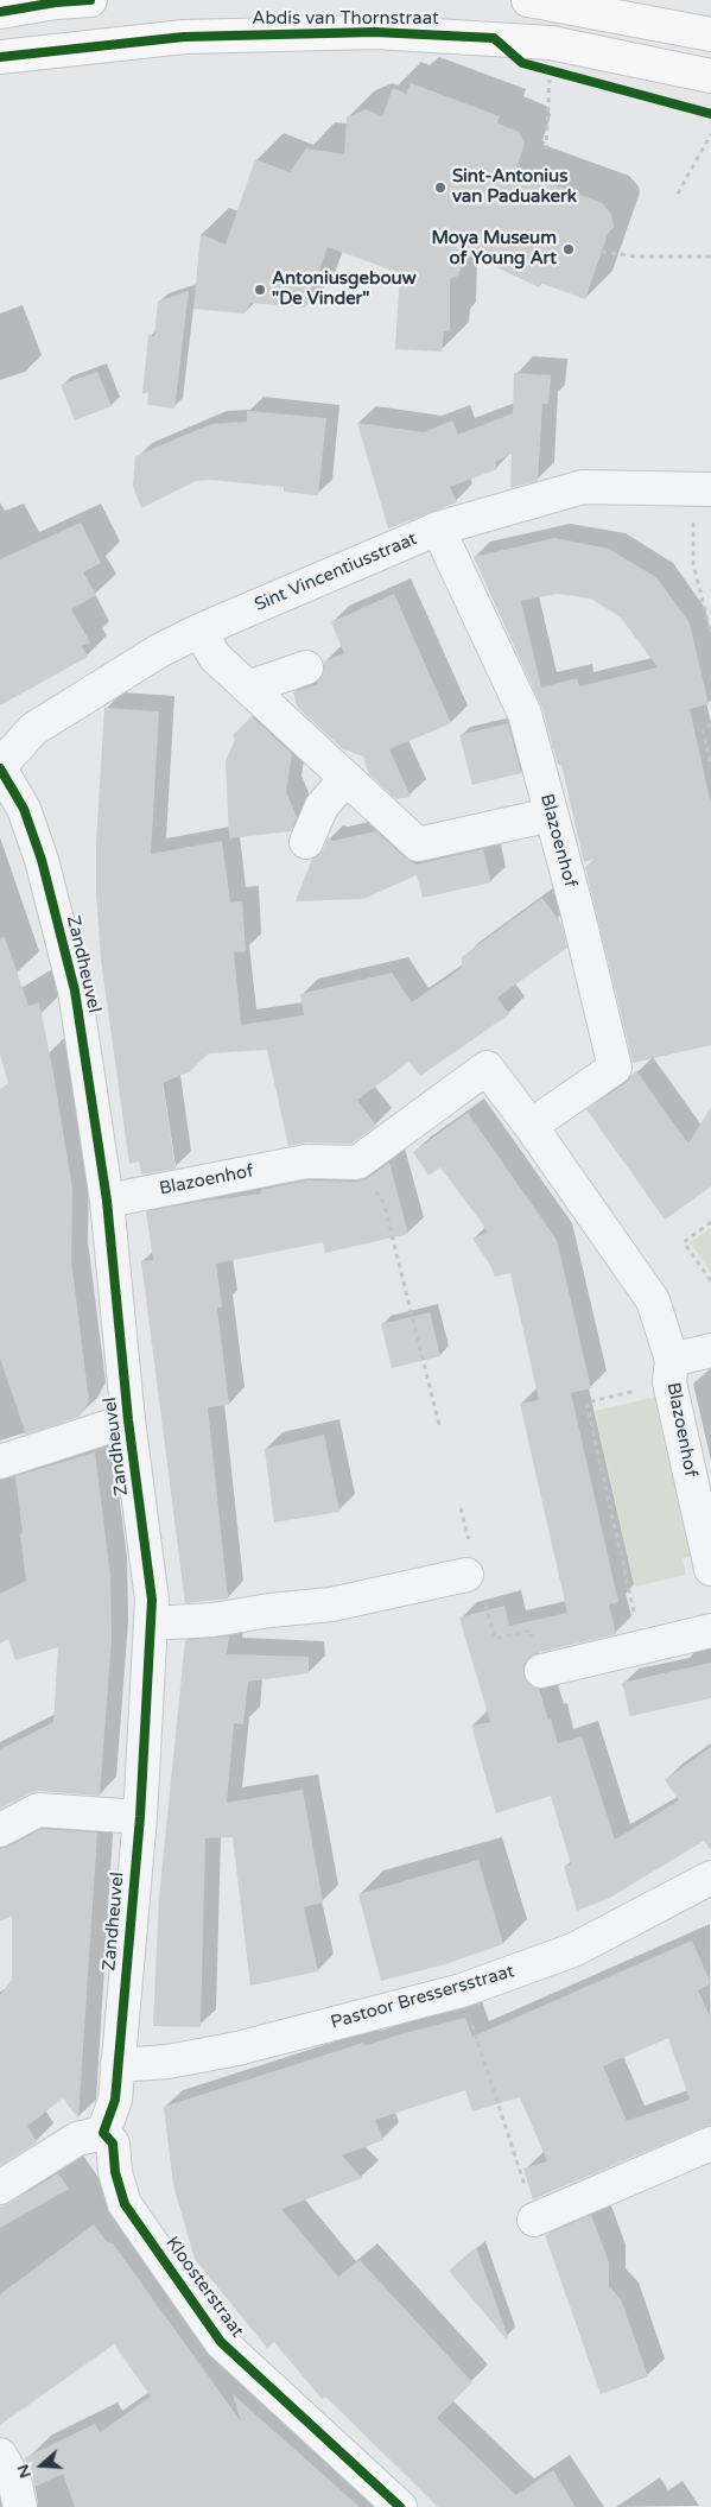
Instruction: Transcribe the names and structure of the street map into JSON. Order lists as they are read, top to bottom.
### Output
{
  "streets": {
    "main road": ["Abdis van Thornstraat"],
    "street": [
      "Sint Vincentiusstraat",
      "Blazoenhof",
      "Zandheuvel",
      "Pastoor Bressersstraat",
      "Kloosterstraat"
    ]
  },
  "crossings": [
    ["Sint Vincentiusstraat", "Blazoenhof"],
    ["Sint Vincentiusstraat", "Zandheuvel"],
    ["Blazoenhof", "Zandheuvel"],
    ["Zandheuvel", "Pastoor Bressersstraat"],
    ["Zandheuvel", "Kloosterstraat"]
  ],
  "places": ["Sint-Antonius van Paduakerk", "Moya Museum of Young Art", "Antoniusgebouw \"De Vinder\""],
  "north": "left"
}
